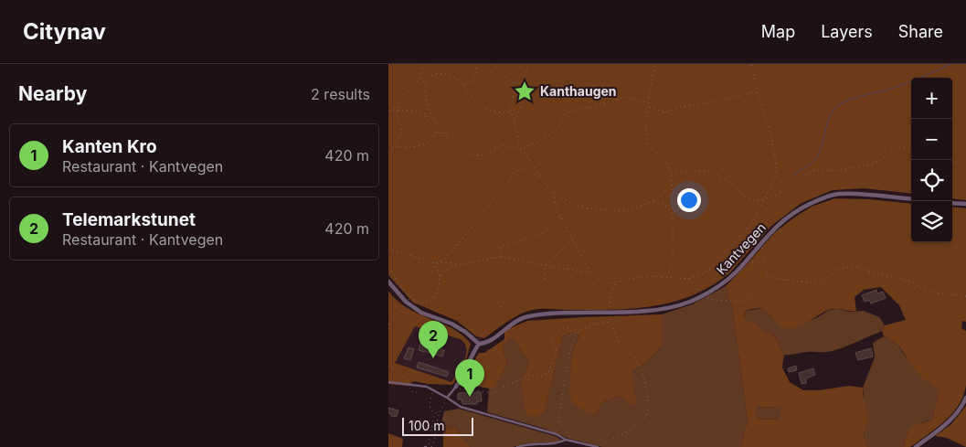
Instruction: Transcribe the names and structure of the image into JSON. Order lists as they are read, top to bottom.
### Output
{
  "streets": {
    "street": ["Kantvegen"]
  },
  "places": {
    "place": ["Kanthaugen"]
  },
  "scale_bar": "100 m",
  "page": {
    "header": "Citynav",
    "nav": ["Map", "Layers", "Share"],
    "heading": ["Nearby", "2 results"],
    "map_buttons": ["+", "−"],
    "list": [
      {
        "mark": "1",
        "name": "Kanten Kro",
        "note": "Restaurant · Kantvegen",
        "value": "420 m"
      },
      {
        "mark": "2",
        "name": "Telemarkstunet",
        "note": "Restaurant · Kantvegen",
        "value": "420 m"
      }
    ],
    "pins": ["2", "1"],
    "scale": "100 m"
  }
}
